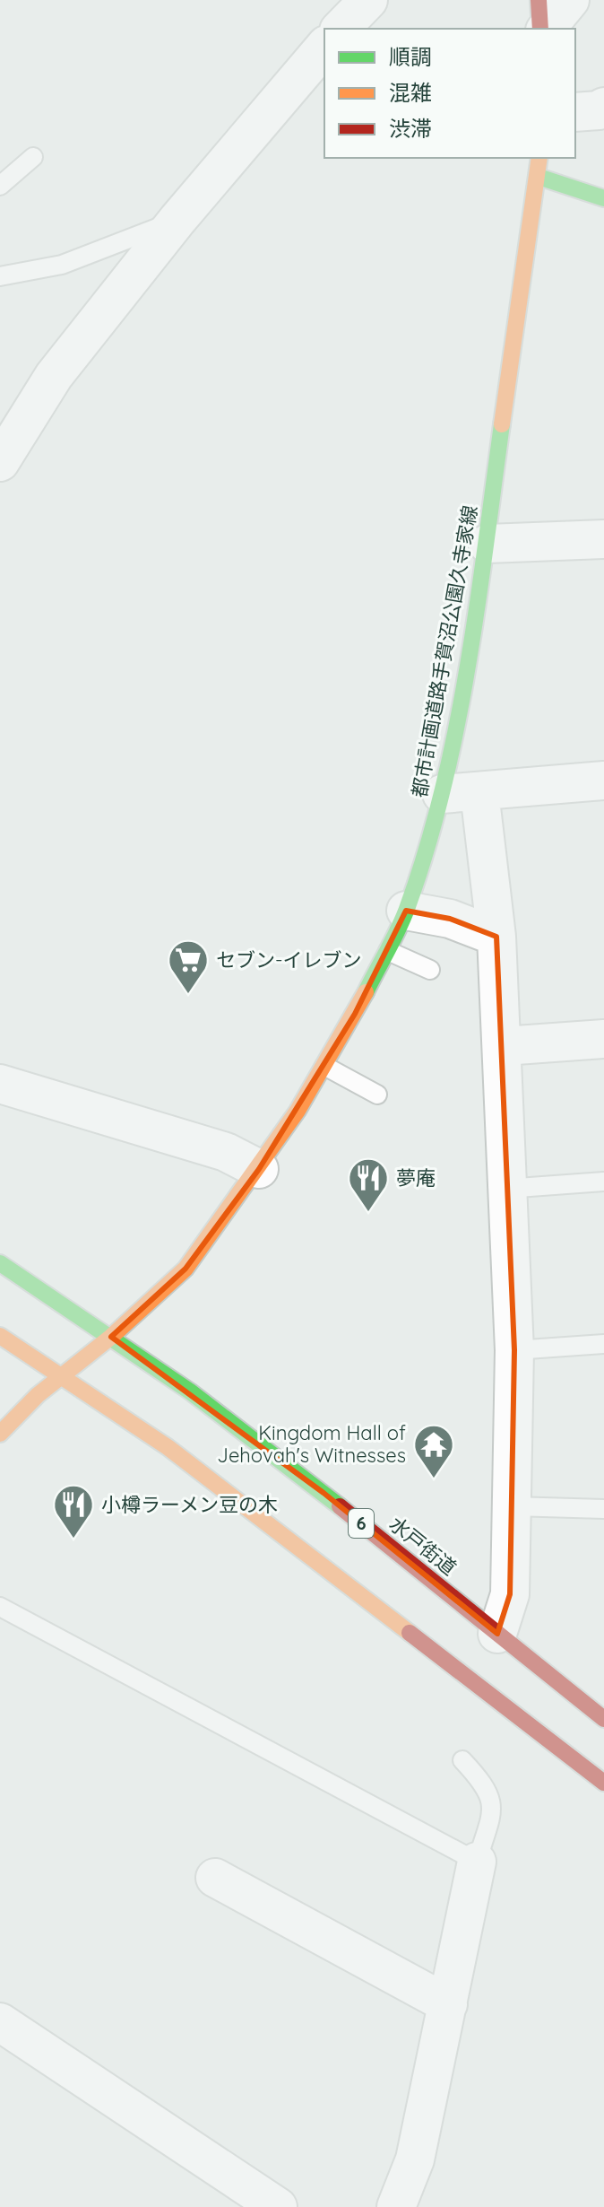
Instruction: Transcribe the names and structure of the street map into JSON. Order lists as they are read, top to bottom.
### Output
{
  "streets": {
    "main road": ["都市計画道路手賀沼公園久寺家線", "6", "水戸街道"]
  },
  "crossings": [
    ["都市計画道路手賀沼公園久寺家線", "水戸街道"]
  ],
  "places": {
    "supermarket": ["セブン-イレブン"],
    "restaurant": ["夢庵", "小樽ラーメン豆の木"],
    "temple": ["Kingdom Hall of Jehovah's Witnesses"]
  },
  "legend": ["順調", "混雑", "渋滞"]
}
